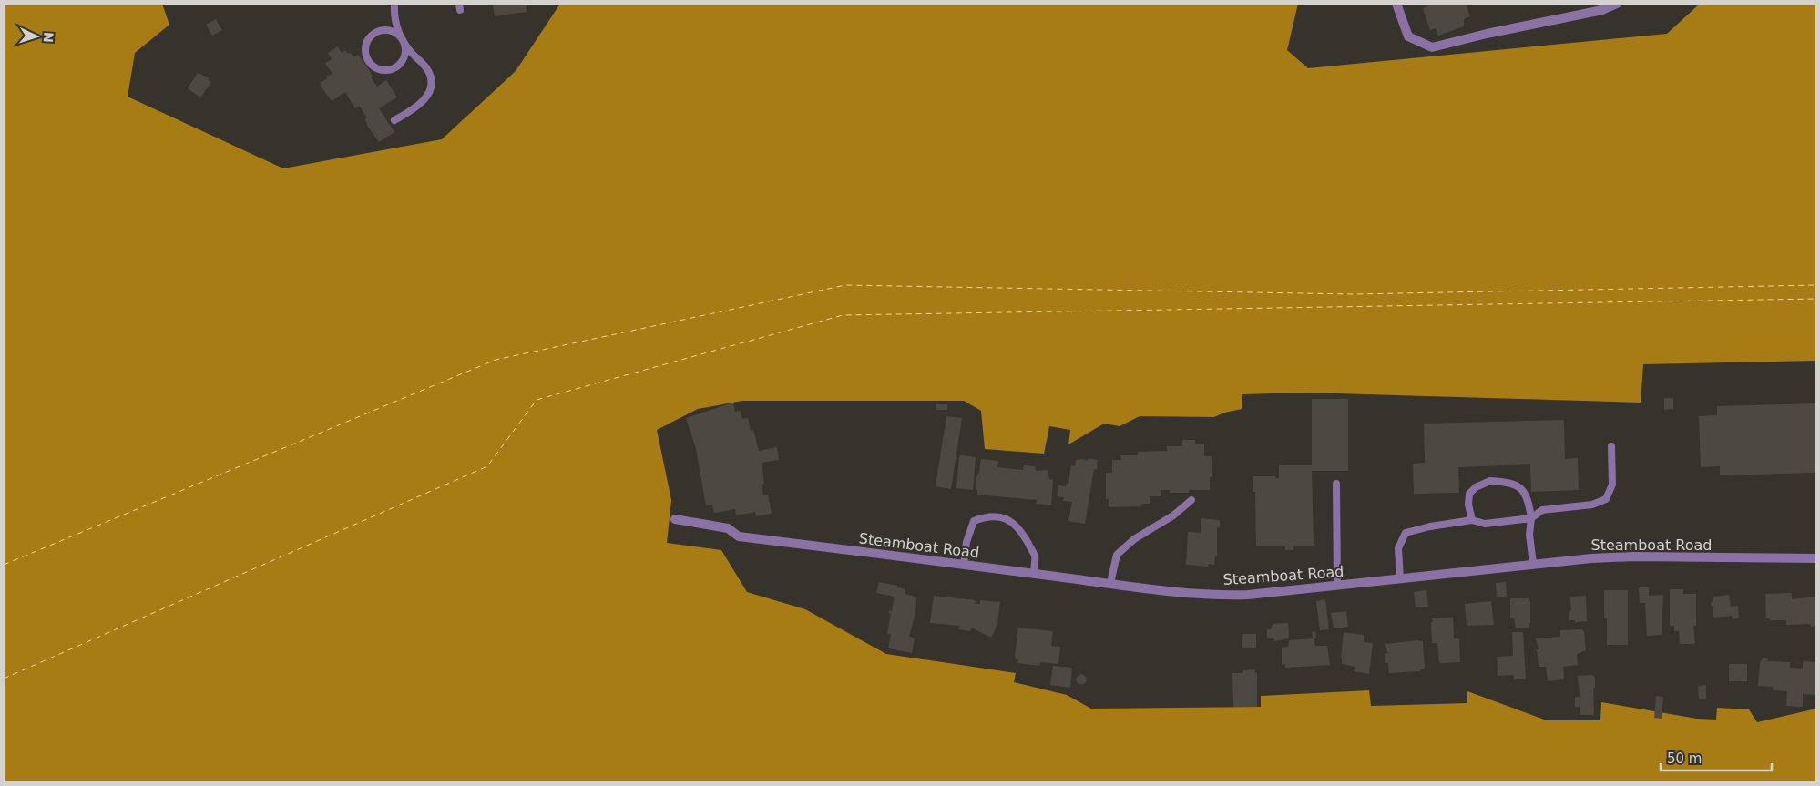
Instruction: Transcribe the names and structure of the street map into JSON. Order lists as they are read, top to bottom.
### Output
{
  "streets": {
    "street": ["Steamboat Road"]
  },
  "scale_bar": "50 m",
  "north": "right"
}
